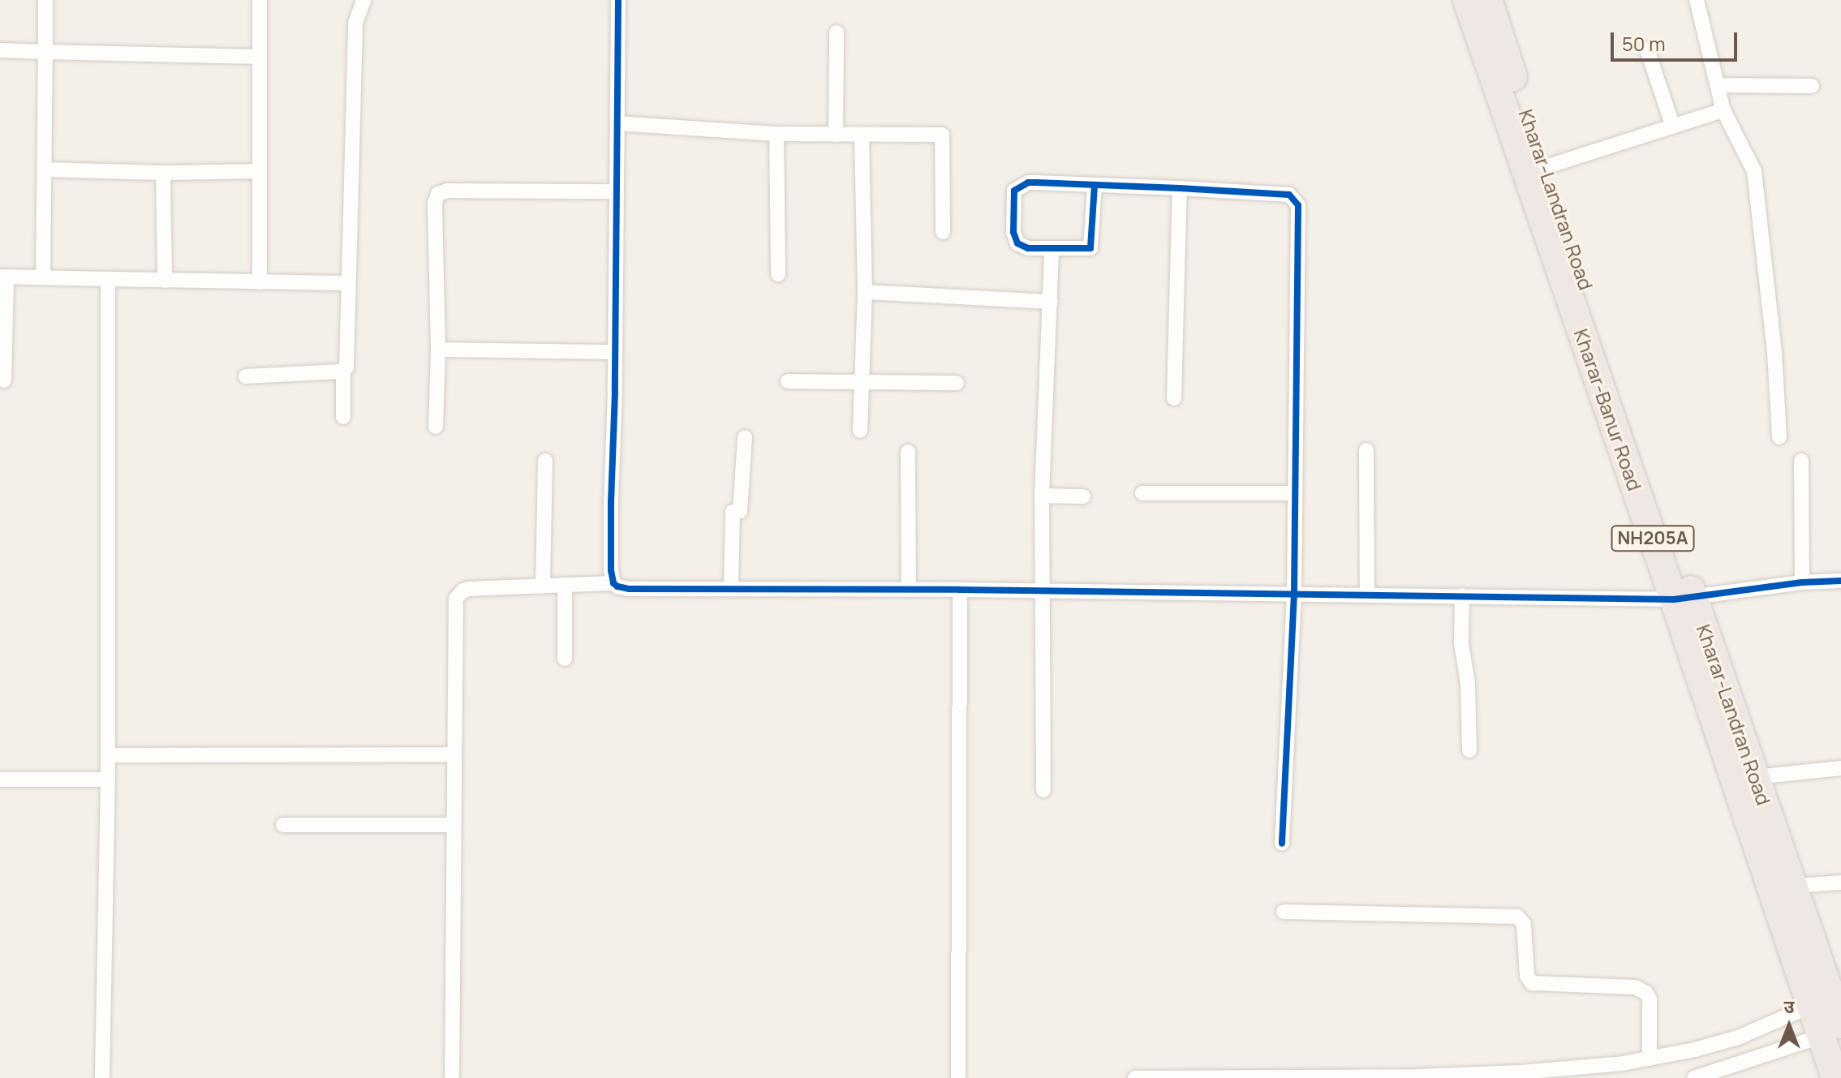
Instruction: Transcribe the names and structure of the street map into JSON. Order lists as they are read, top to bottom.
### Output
{
  "streets": {
    "highway": ["Kharar-Landran Road", "Kharar-Banur Road", "NH205A"]
  },
  "crossings": [
    ["Kharar-Landran Road", "Kharar-Banur Road"]
  ],
  "scale_bar": "50 m",
  "north": "top"
}
